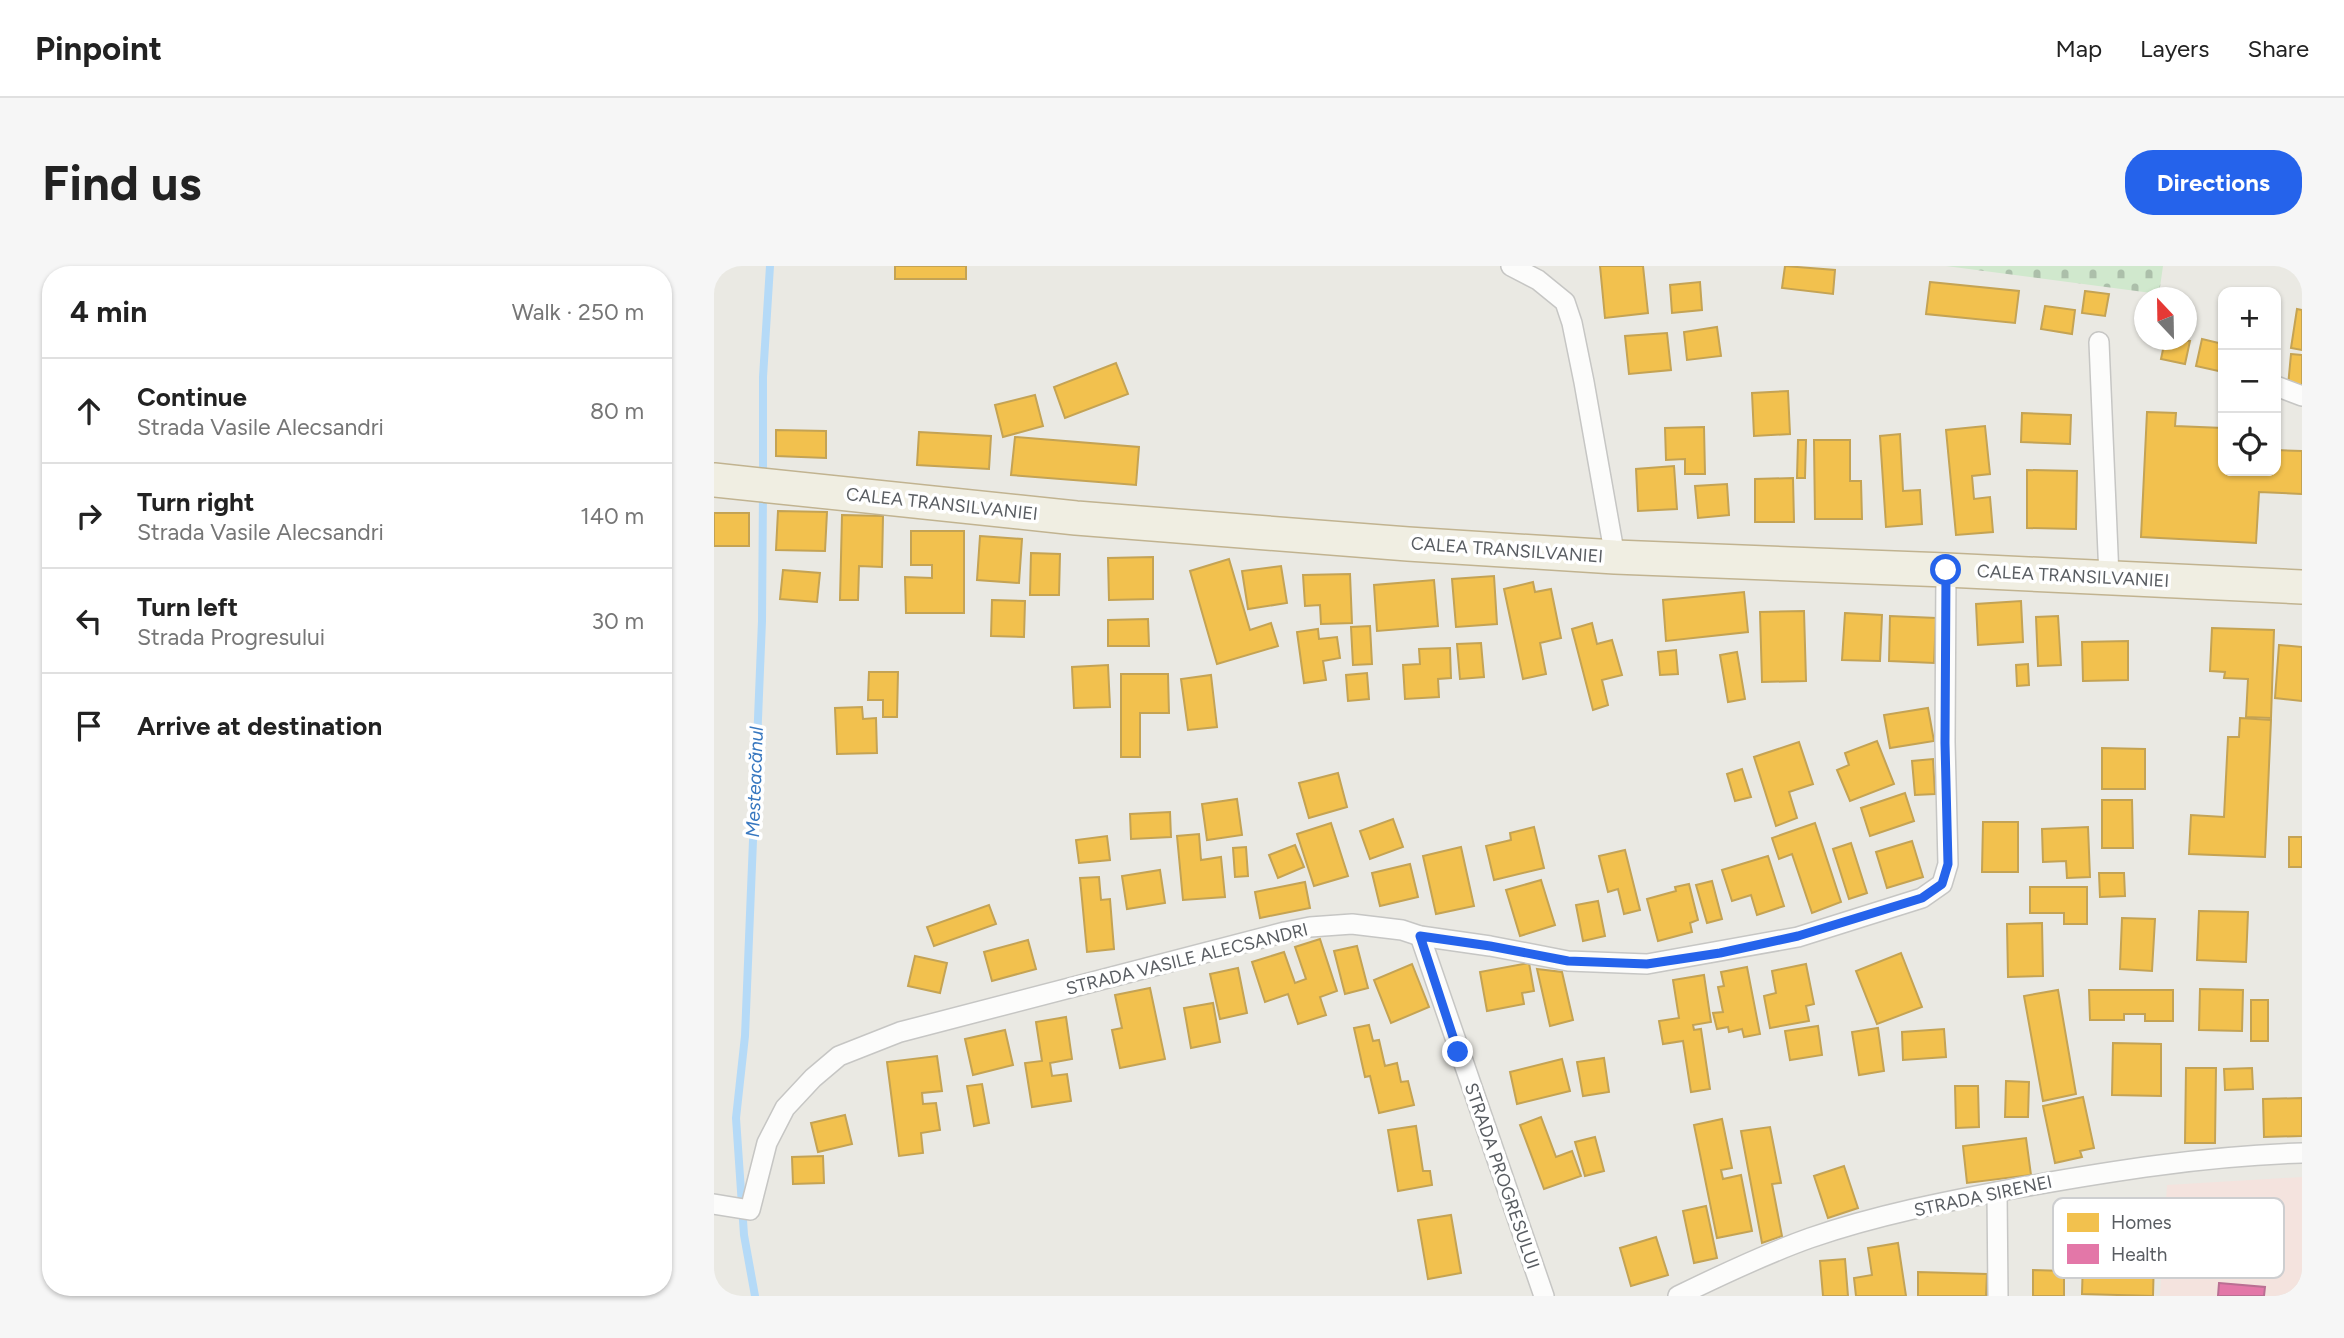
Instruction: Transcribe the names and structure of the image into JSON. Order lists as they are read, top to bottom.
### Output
{
  "streets": {
    "highway": ["CALEA TRANSILVANIEI"],
    "street": ["STRADA VASILE ALECSANDRI", "STRADA PROGRESULUI", "STRADA SIRENEI"]
  },
  "crossings": [
    ["CALEA TRANSILVANIEI", "STRADA VASILE ALECSANDRI"],
    ["STRADA VASILE ALECSANDRI", "STRADA PROGRESULUI"]
  ],
  "water": ["Mesteacănul"],
  "legend": ["Homes", "Health"],
  "north": "top",
  "page": {
    "header": "Pinpoint",
    "nav": ["Map", "Layers", "Share"],
    "buttons": "Directions",
    "title": "Find us",
    "heading": ["4 min", "Walk · 250 m"],
    "map_buttons": ["+", "−"],
    "list": [
      ["Continue", "Strada Vasile Alecsandri", "80 m"],
      ["Turn right", "Strada Vasile Alecsandri", "140 m"],
      ["Turn left", "Strada Progresului", "30 m"],
      "Arrive at destination"
    ]
  }
}
